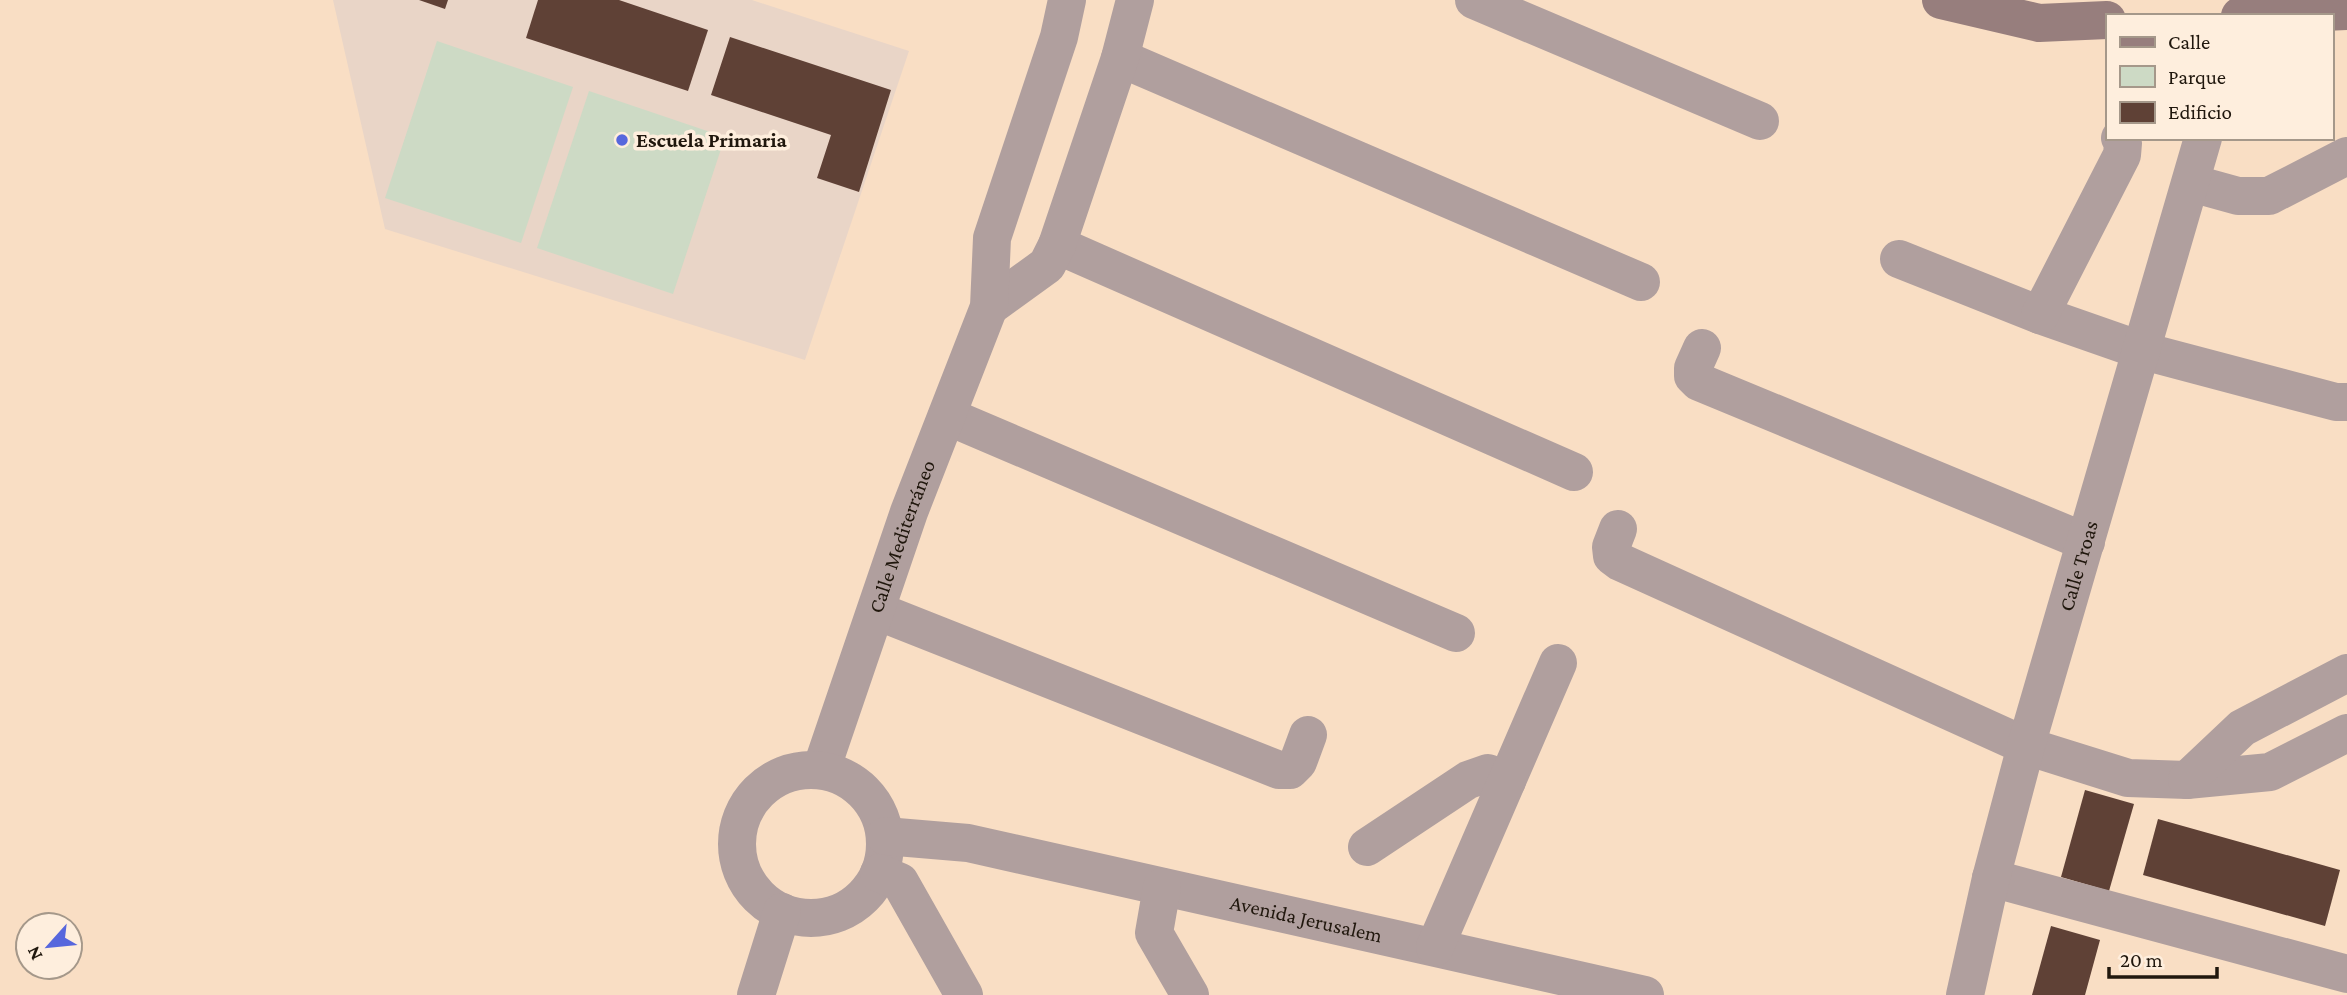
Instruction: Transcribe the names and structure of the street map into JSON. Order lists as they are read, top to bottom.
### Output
{
  "streets": {
    "street": ["Calle Mediterráneo", "Calle Troas", "Avenida Jerusalem"]
  },
  "crossings": [
    ["Calle Mediterráneo", "Avenida Jerusalem"]
  ],
  "places": ["Escuela Primaria"],
  "legend": ["Calle", "Parque", "Edificio"],
  "scale_bar": "20 m",
  "north": "bottom left"
}
